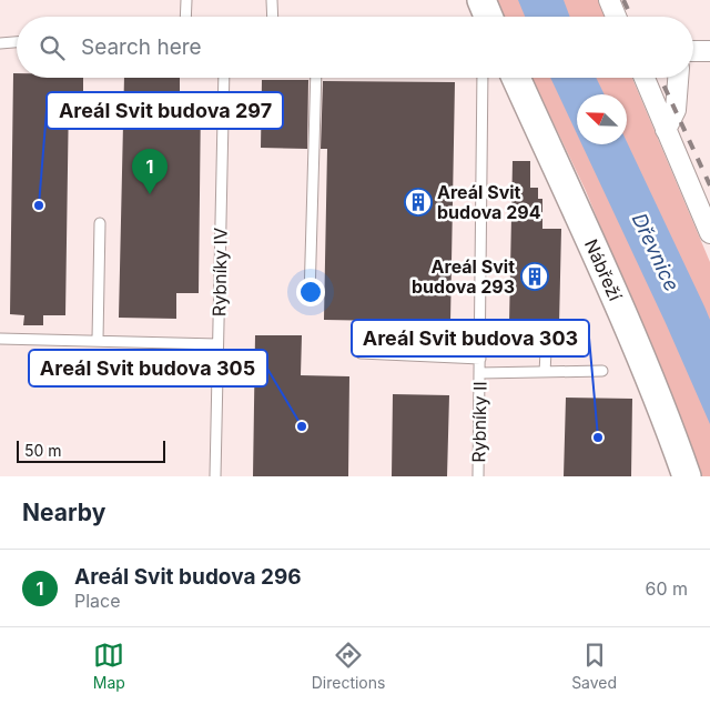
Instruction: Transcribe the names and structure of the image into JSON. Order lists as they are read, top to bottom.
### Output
{
  "streets": {
    "street": ["Nábřeží"],
    "lane": ["Rybníky IV", "Rybníky II"]
  },
  "water": ["Dřevnice"],
  "places": {
    "building": ["Areál Svit budova 294", "Areál Svit budova 293"],
    "other": ["Areál Svit budova 297", "Areál Svit budova 305", "Areál Svit budova 303"]
  },
  "scale_bar": "50 m",
  "north": "top left",
  "page": {
    "search": "Search here",
    "pins": "1",
    "scale": "50 m",
    "heading": "Nearby",
    "list": [
      {
        "mark": "1",
        "name": "Areál Svit budova 296",
        "note": "Place",
        "value": "60 m"
      }
    ],
    "nav": ["Map", "Directions", "Saved"]
  }
}
